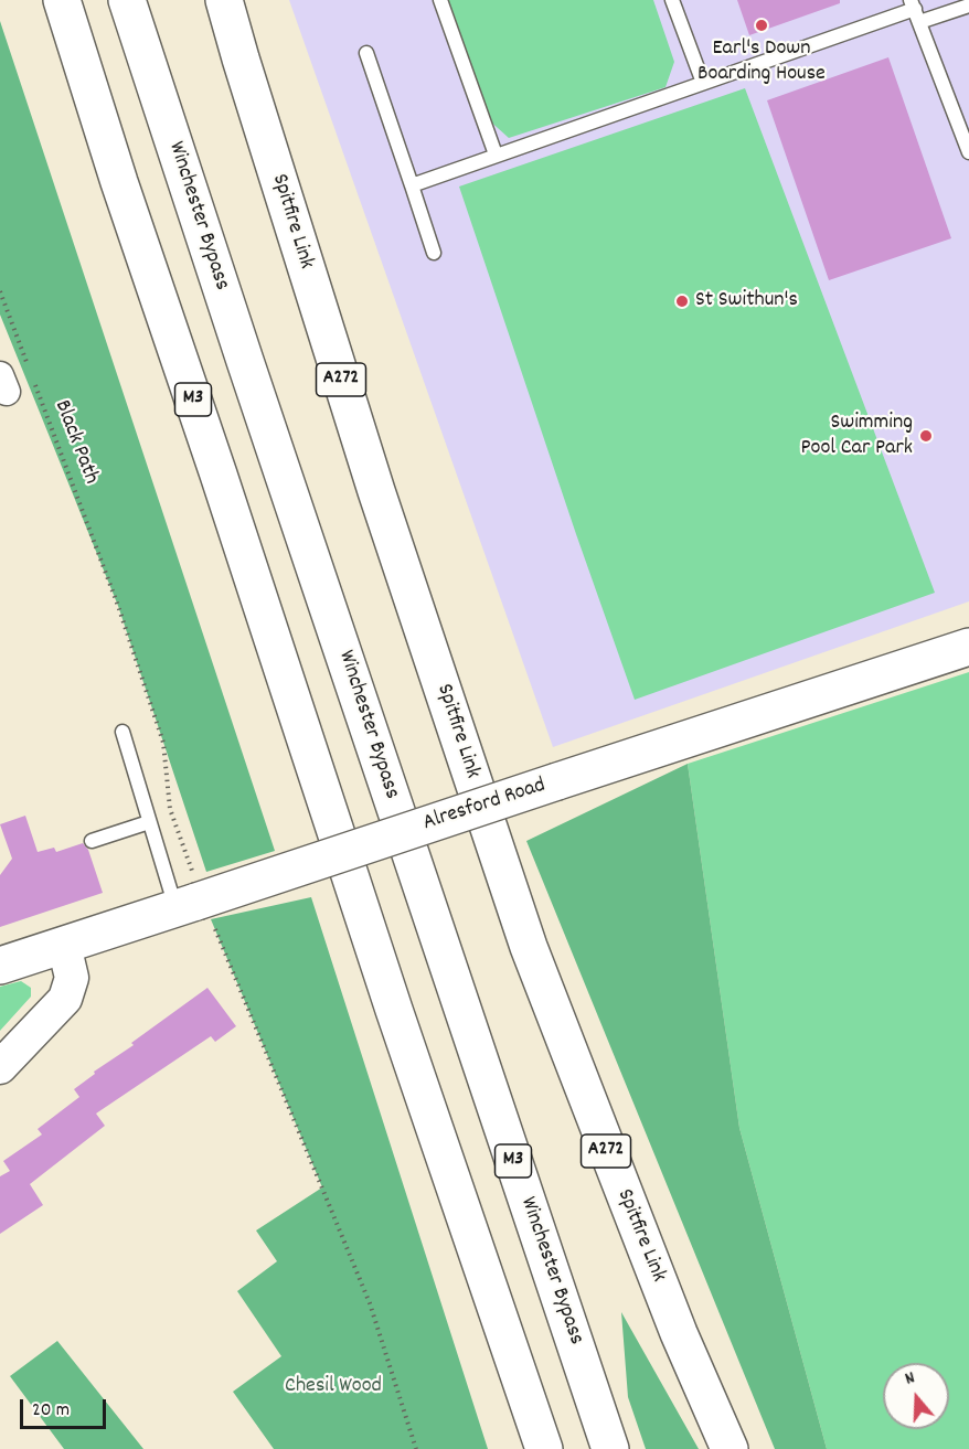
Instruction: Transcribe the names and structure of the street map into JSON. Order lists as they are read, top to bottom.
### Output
{
  "streets": {
    "main road": [
      "Winchester Bypass",
      "Spitfire Link",
      "A272",
      "M3",
      "Alresford Road"
    ],
    "path": ["Black Path"]
  },
  "crossings": [
    ["Black Path", "Alresford Road"]
  ],
  "parks": ["Chesil Wood"],
  "places": ["Earl's Down Boarding House", "St Swithun's", "Swimming Pool Car Park"],
  "scale_bar": "20 m",
  "north": "top"
}
